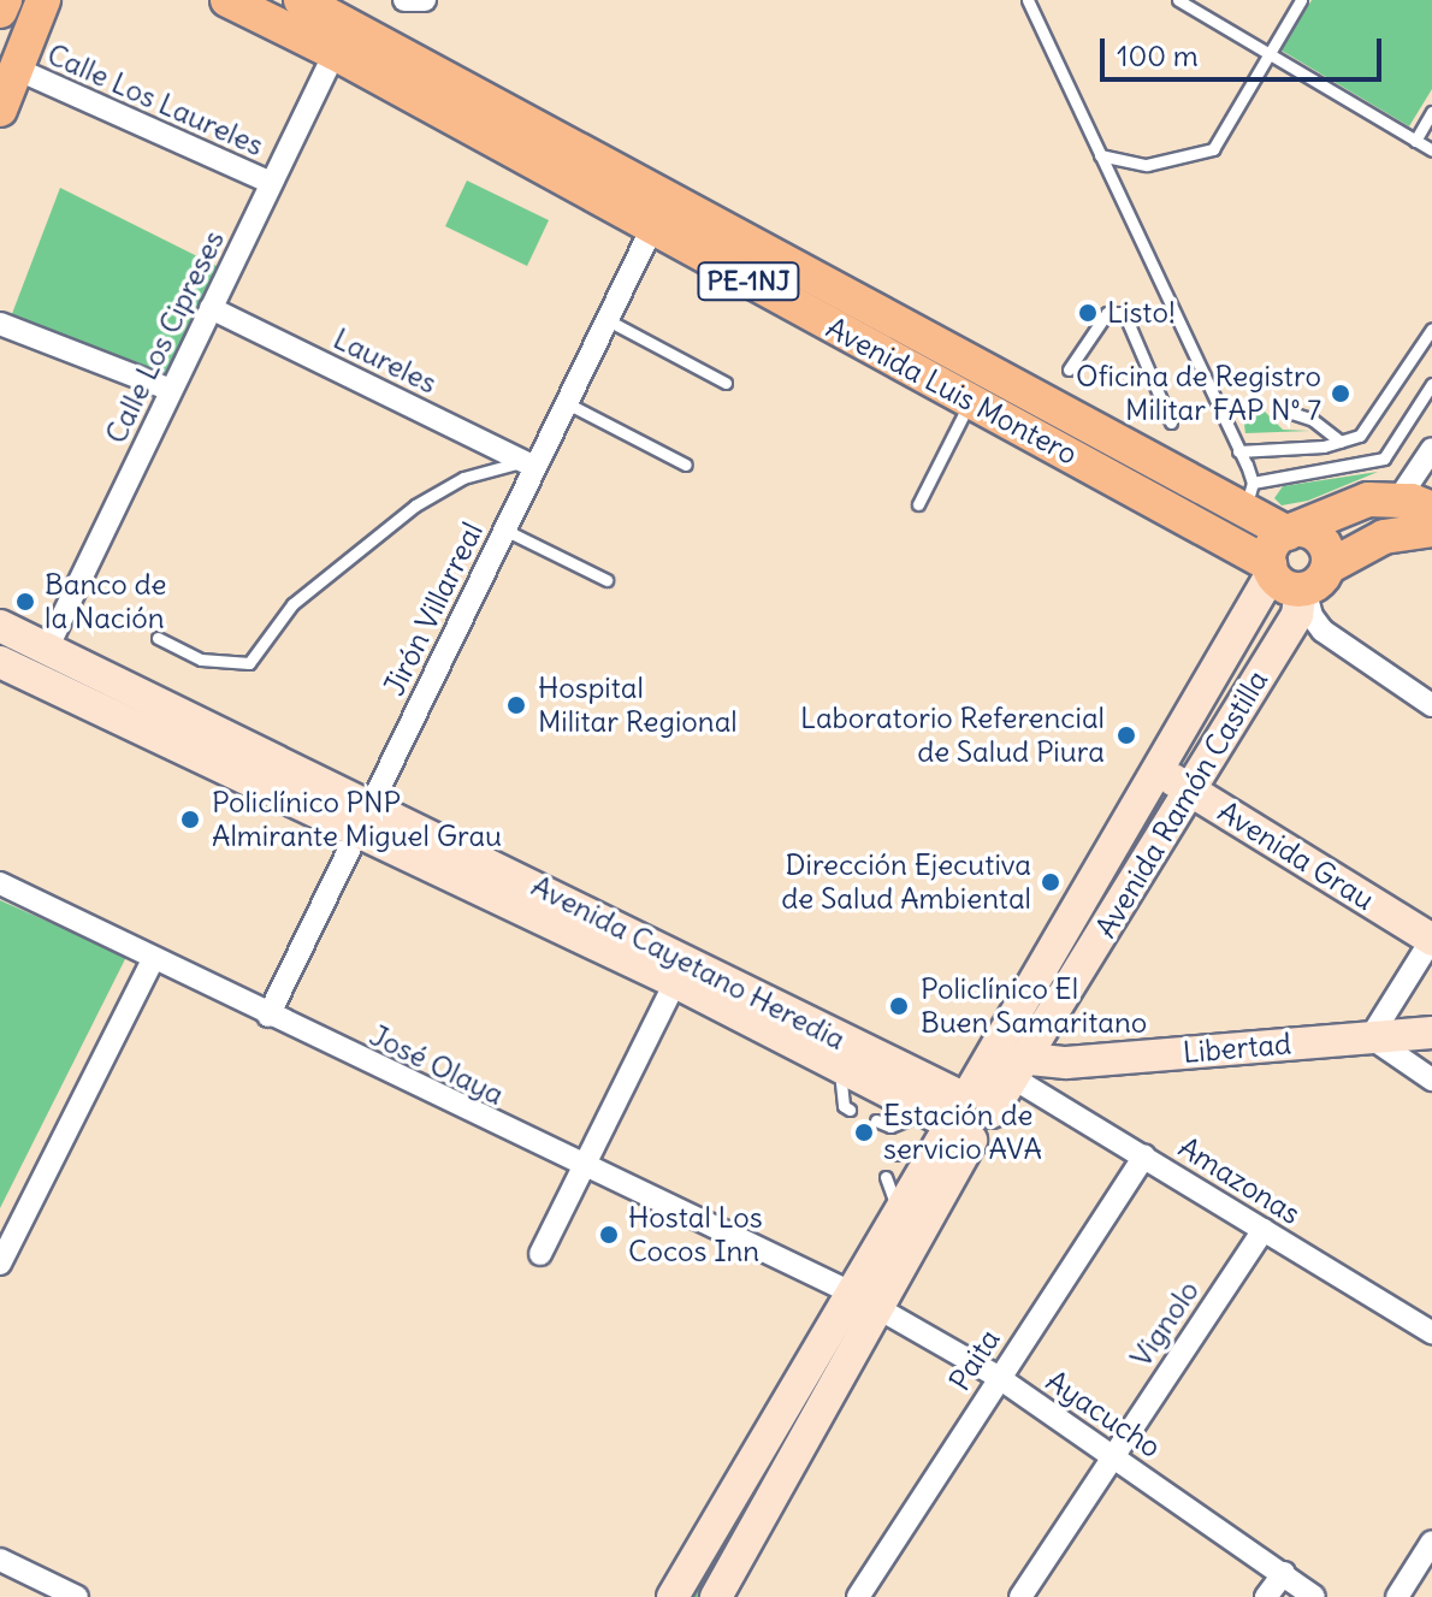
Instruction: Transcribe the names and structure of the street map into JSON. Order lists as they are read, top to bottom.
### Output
{
  "streets": {
    "main road": [
      "PE-1NJ",
      "Avenida Luis Montero",
      "Avenida Ramón Castilla",
      "Avenida Grau",
      "Avenida Cayetano Heredia",
      "Libertad"
    ],
    "street": [
      "Calle Los Laureles",
      "Calle Los Cipreses",
      "Laureles",
      "Jirón Villarreal",
      "José Olaya",
      "Amazonas",
      "Vignolo",
      "Paita",
      "Ayacucho"
    ]
  },
  "crossings": [
    ["Calle Los Laureles", "Calle Los Cipreses"],
    ["PE-1NJ", "Avenida Luis Montero"],
    ["PE-1NJ", "Avenida Ramón Castilla"],
    ["Calle Los Cipreses", "Laureles"],
    ["Calle Los Cipreses", "Avenida Luis Montero"],
    ["Calle Los Cipreses", "Avenida Cayetano Heredia"],
    ["Laureles", "Jirón Villarreal"],
    ["Avenida Luis Montero", "Jirón Villarreal"],
    ["Avenida Luis Montero", "Avenida Ramón Castilla"],
    ["Jirón Villarreal", "Avenida Cayetano Heredia"],
    ["Jirón Villarreal", "José Olaya"],
    ["Avenida Ramón Castilla", "Avenida Grau"],
    ["Avenida Ramón Castilla", "Avenida Cayetano Heredia"],
    ["Avenida Ramón Castilla", "Libertad"],
    ["Avenida Ramón Castilla", "José Olaya"],
    ["Avenida Ramón Castilla", "Amazonas"],
    ["Avenida Ramón Castilla", "Ayacucho"],
    ["Libertad", "Amazonas"],
    ["José Olaya", "Ayacucho"],
    ["Amazonas", "Vignolo"],
    ["Amazonas", "Paita"],
    ["Vignolo", "Ayacucho"],
    ["Paita", "Ayacucho"]
  ],
  "places": [
    "Listo!",
    "Oficina de Registro Militar FAP N° 7",
    "Banco de la Nación",
    "Hospital Militar Regional",
    "Laboratorio Referencial de Salud Piura",
    "Policlínico PNP Almirante Miguel Grau",
    "Dirección Ejecutiva de Salud Ambiental",
    "Policlínico El Buen Samaritano",
    "Estación de servicio AVA",
    "Hostal Los Cocos Inn"
  ],
  "scale_bar": "100 m"
}
